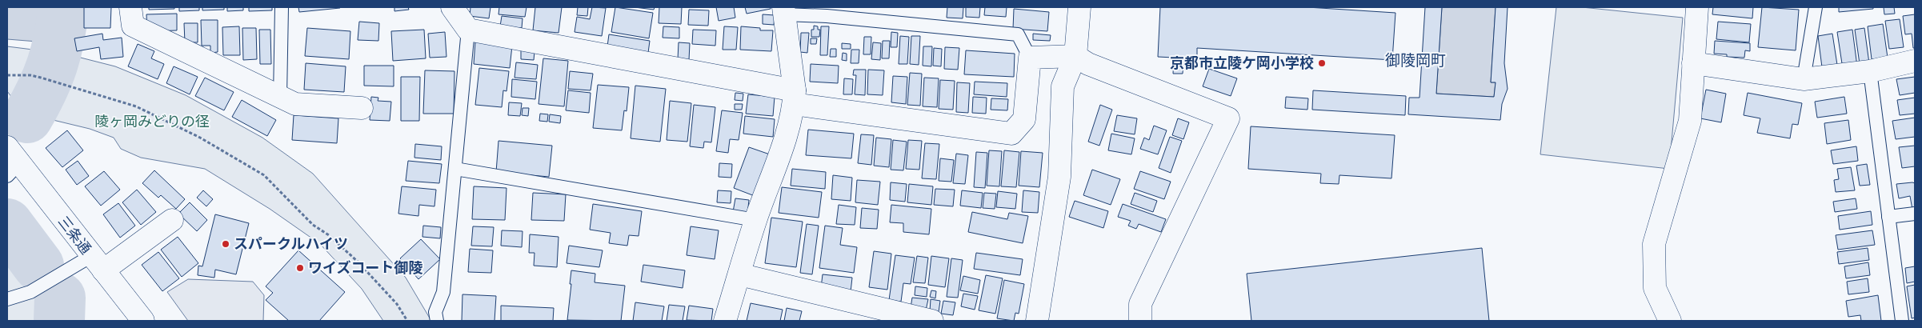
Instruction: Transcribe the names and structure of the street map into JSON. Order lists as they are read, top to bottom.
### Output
{
  "streets": {
    "street": ["三条通"]
  },
  "districts": ["御陵岡町"],
  "parks": ["陵ヶ岡みどりの径"],
  "places": ["京都市立陵ケ岡小学校", "スパークルハイツ", "ワイズコート御陵"]
}
